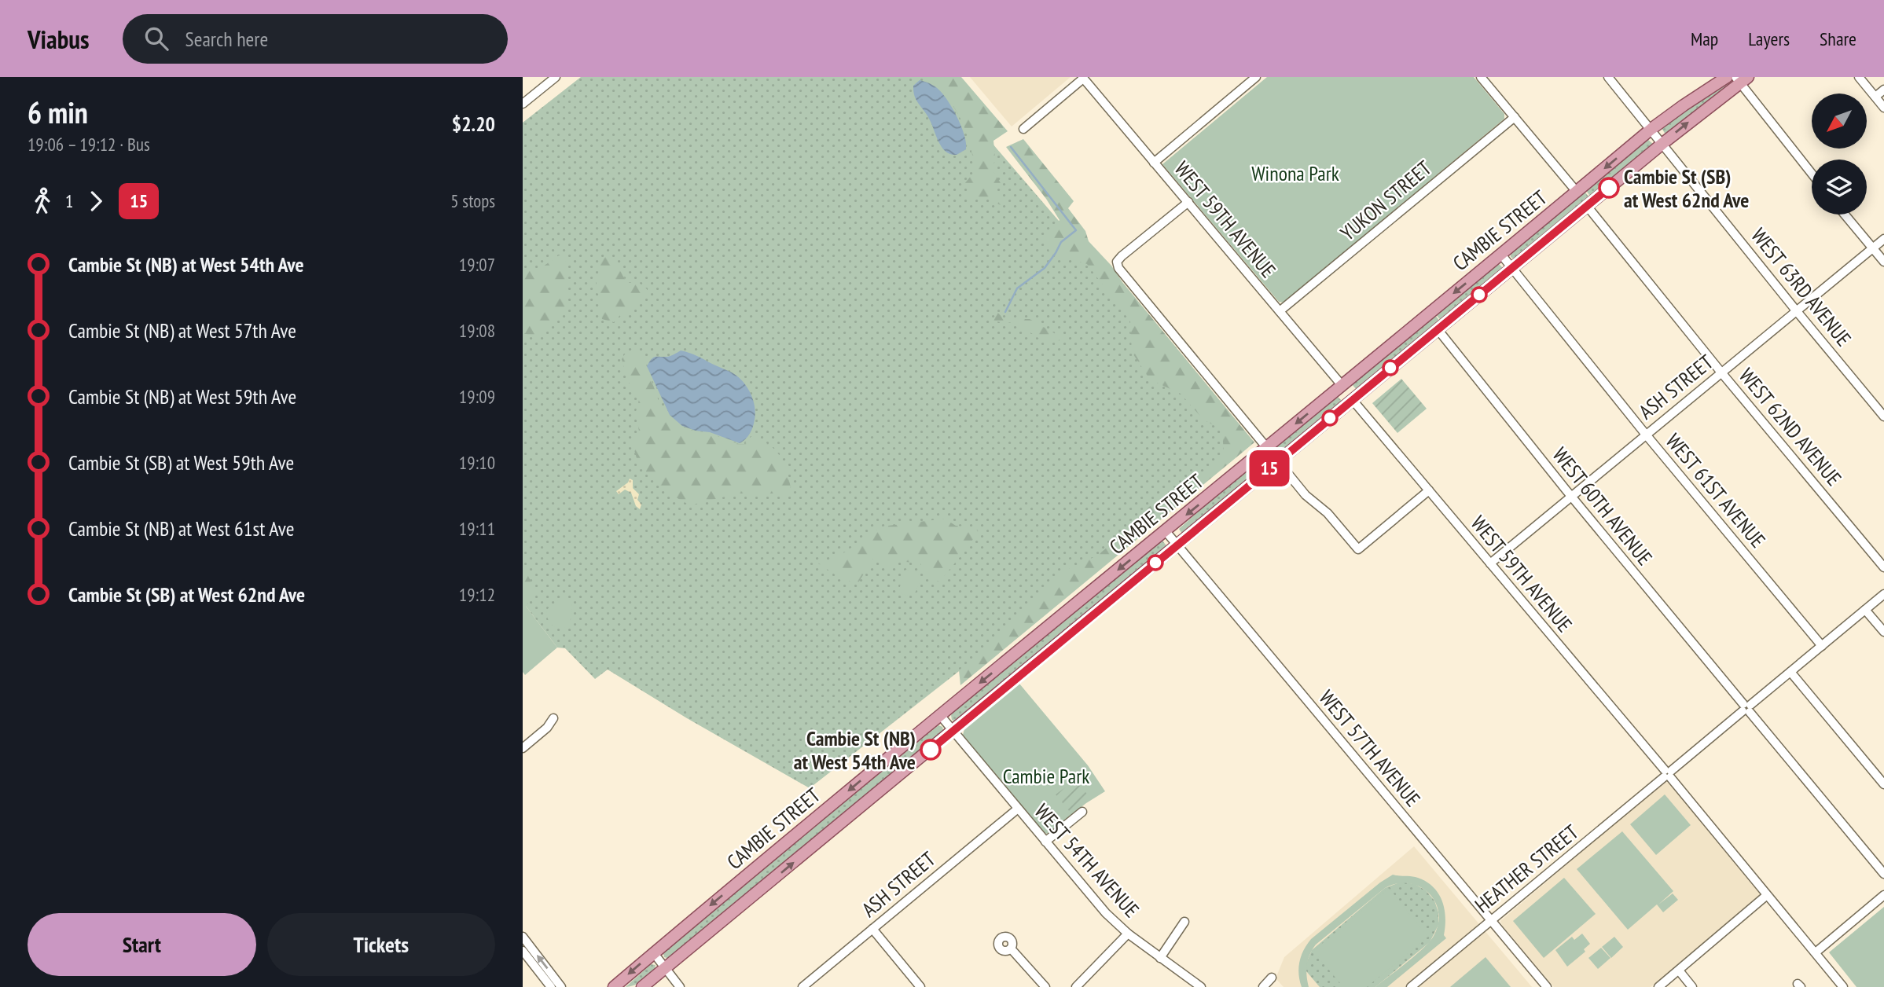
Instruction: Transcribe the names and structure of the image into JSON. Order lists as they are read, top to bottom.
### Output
{
  "streets": {
    "main road": ["CAMBIE STREET"],
    "street": [
      "YUKON STREET",
      "WEST 59TH AVENUE",
      "WEST 63RD AVENUE",
      "ASH STREET",
      "WEST 62ND AVENUE",
      "WEST 61ST AVENUE",
      "WEST 60TH AVENUE",
      "WEST 57TH AVENUE",
      "WEST 54TH AVENUE",
      "HEATHER STREET"
    ]
  },
  "crossings": [
    ["YUKON STREET", "WEST 59TH AVENUE"],
    ["WEST 59TH AVENUE", "CAMBIE STREET"],
    ["WEST 59TH AVENUE", "ASH STREET"],
    ["WEST 59TH AVENUE", "HEATHER STREET"],
    ["CAMBIE STREET", "WEST 63RD AVENUE"],
    ["CAMBIE STREET", "WEST 62ND AVENUE"],
    ["CAMBIE STREET", "WEST 61ST AVENUE"],
    ["CAMBIE STREET", "WEST 60TH AVENUE"],
    ["CAMBIE STREET", "WEST 57TH AVENUE"],
    ["CAMBIE STREET", "WEST 54TH AVENUE"],
    ["WEST 63RD AVENUE", "ASH STREET"],
    ["ASH STREET", "WEST 62ND AVENUE"],
    ["ASH STREET", "WEST 61ST AVENUE"],
    ["ASH STREET", "WEST 60TH AVENUE"],
    ["ASH STREET", "WEST 54TH AVENUE"],
    ["WEST 61ST AVENUE", "HEATHER STREET"],
    ["WEST 60TH AVENUE", "HEATHER STREET"],
    ["WEST 57TH AVENUE", "HEATHER STREET"]
  ],
  "parks": ["Winona Park", "Cambie Park"],
  "places": ["Cambie St (SB) at West 62nd Ave", "Cambie St (NB) at West 54th Ave"],
  "lines": ["bus line 15"],
  "north": "bottom left",
  "page": {
    "header": "Viabus",
    "search": "Search here",
    "nav": ["Map", "Layers", "Share"],
    "heading": ["6 min", "19:06 – 19:12 · Bus", "$2.20"],
    "on_map": "15",
    "legs": ["1", "15", "5 stops"],
    "list": [
      {
        "name": "Cambie St (NB) at West 54th Ave",
        "value": "19:07"
      },
      {
        "name": "Cambie St (NB) at West 57th Ave",
        "value": "19:08"
      },
      {
        "name": "Cambie St (NB) at West 59th Ave",
        "value": "19:09"
      },
      {
        "name": "Cambie St (SB) at West 59th Ave",
        "value": "19:10"
      },
      {
        "name": "Cambie St (NB) at West 61st Ave",
        "value": "19:11"
      },
      {
        "name": "Cambie St (SB) at West 62nd Ave",
        "value": "19:12"
      }
    ],
    "buttons": ["Start", "Tickets"]
  }
}
